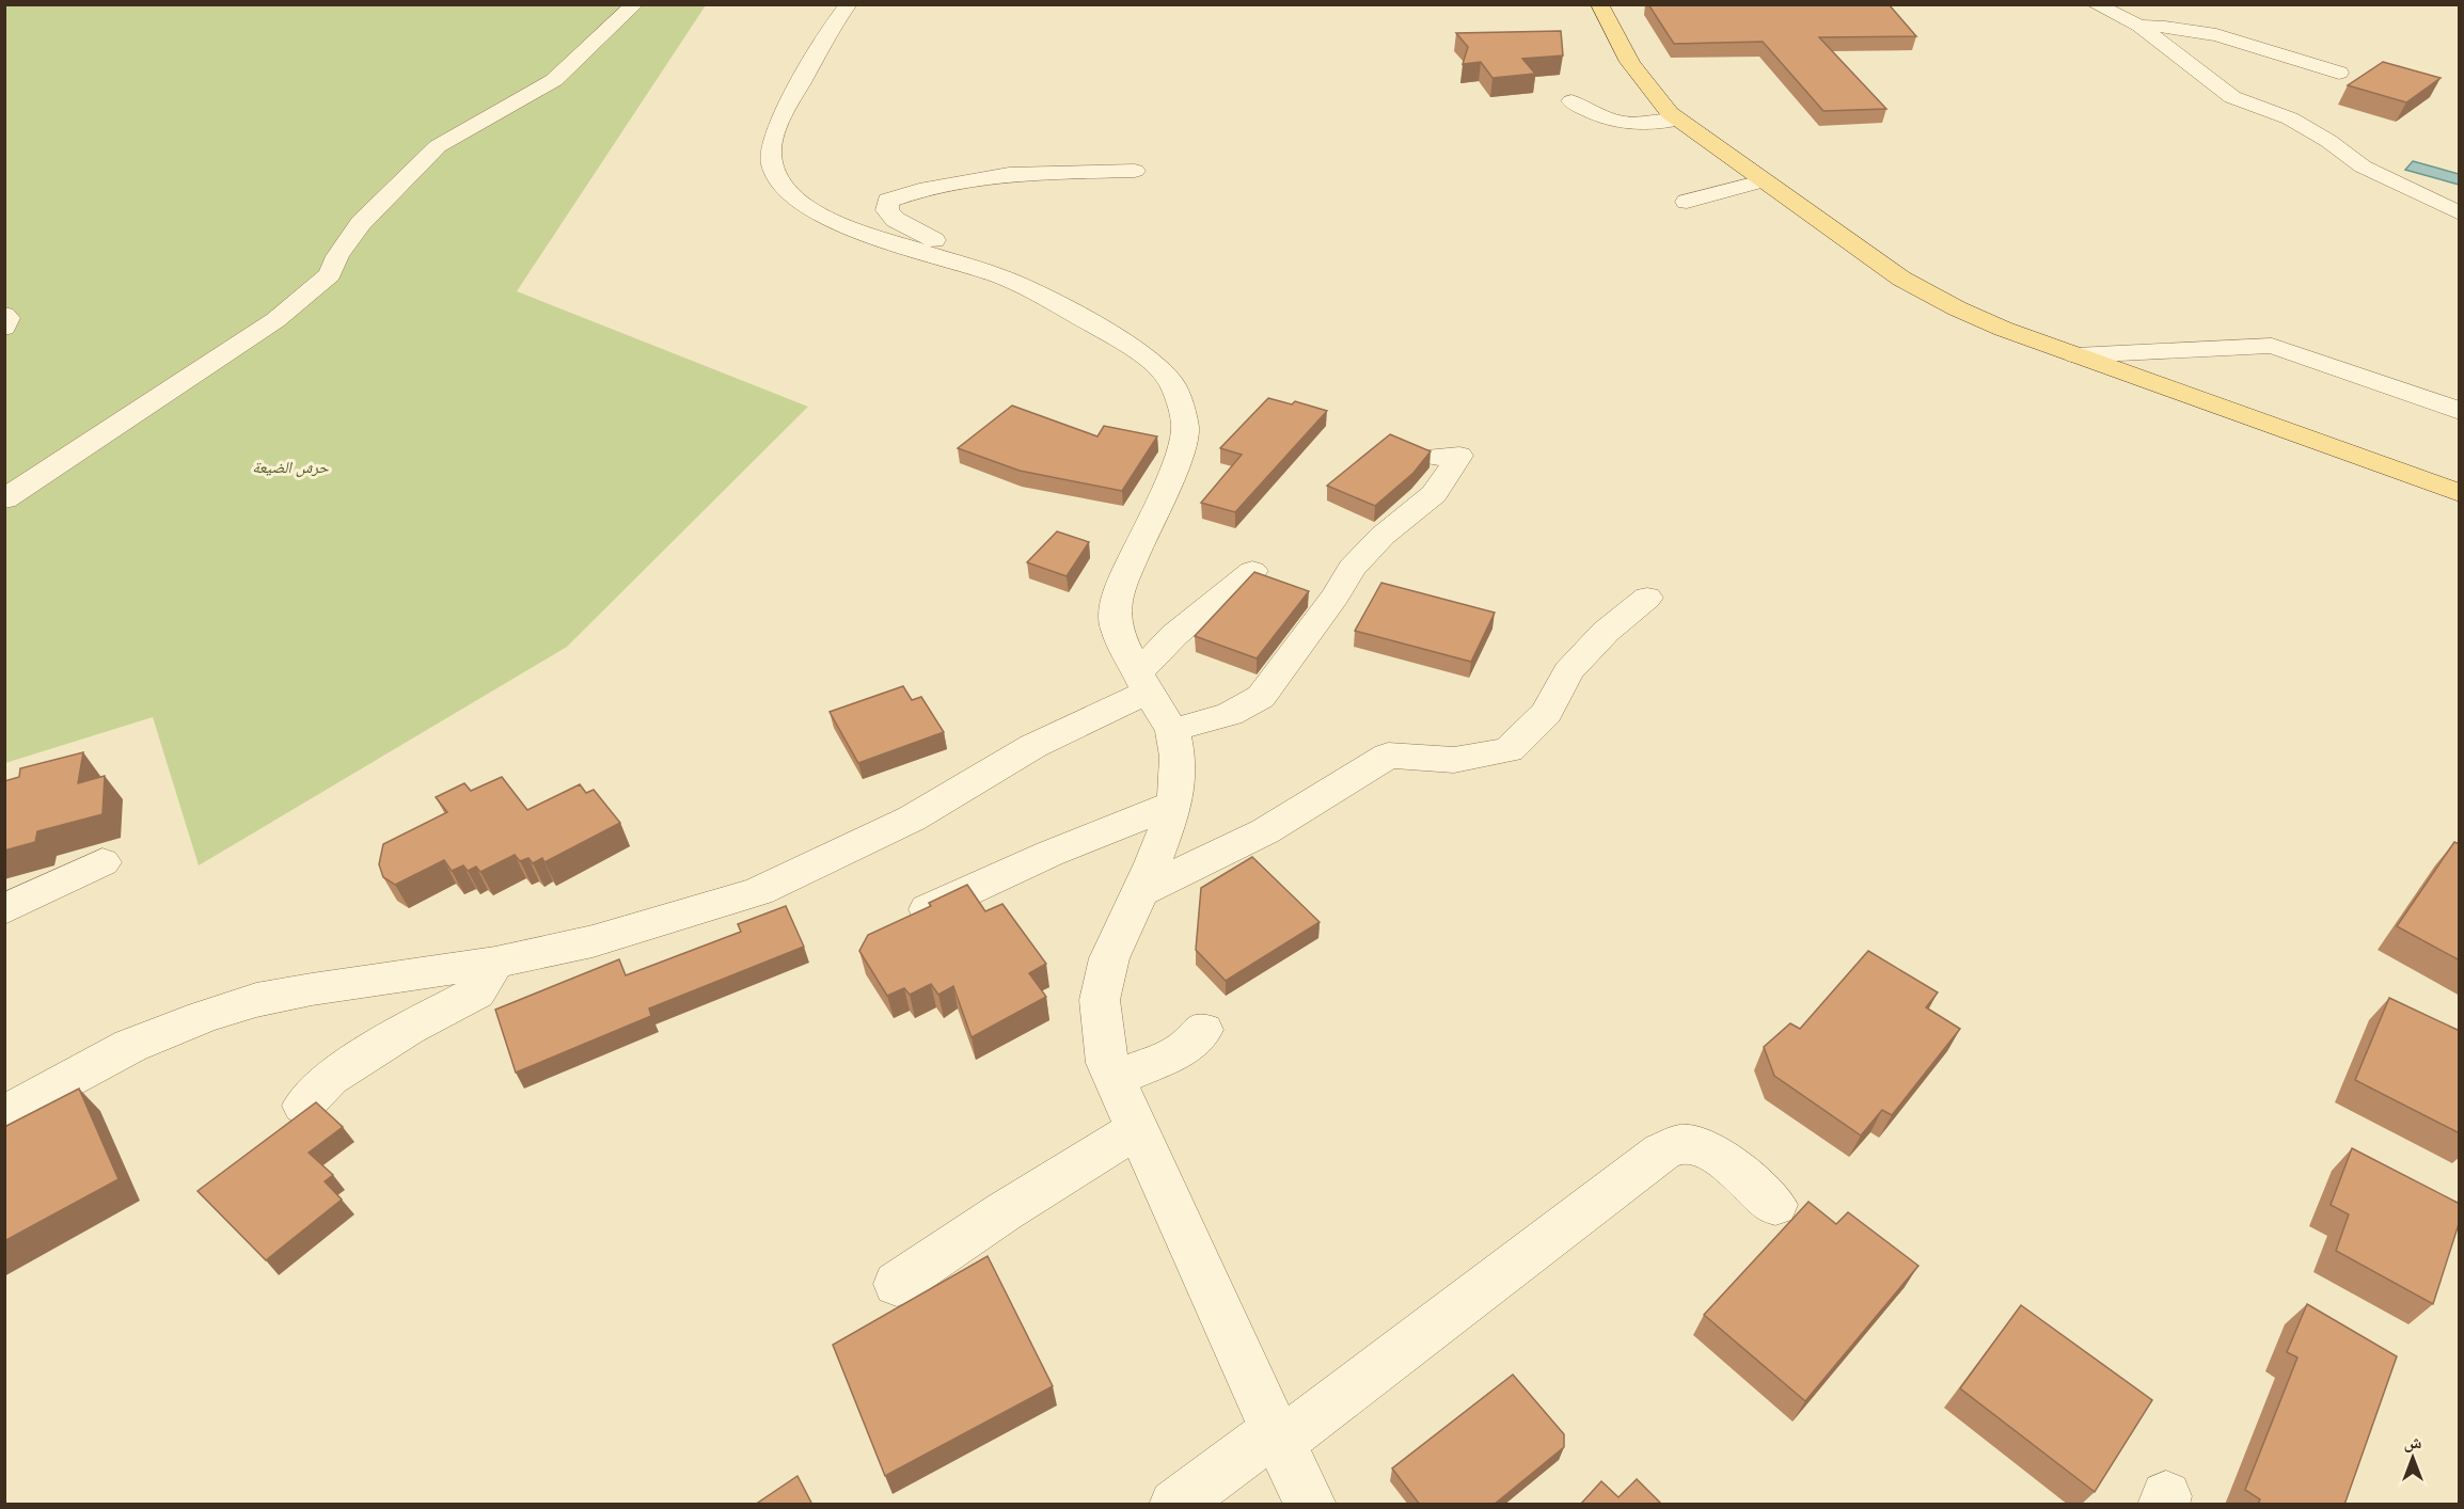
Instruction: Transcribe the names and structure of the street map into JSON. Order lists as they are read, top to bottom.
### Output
{
  "parks": ["حرش الضيعة"],
  "north": "top"
}
